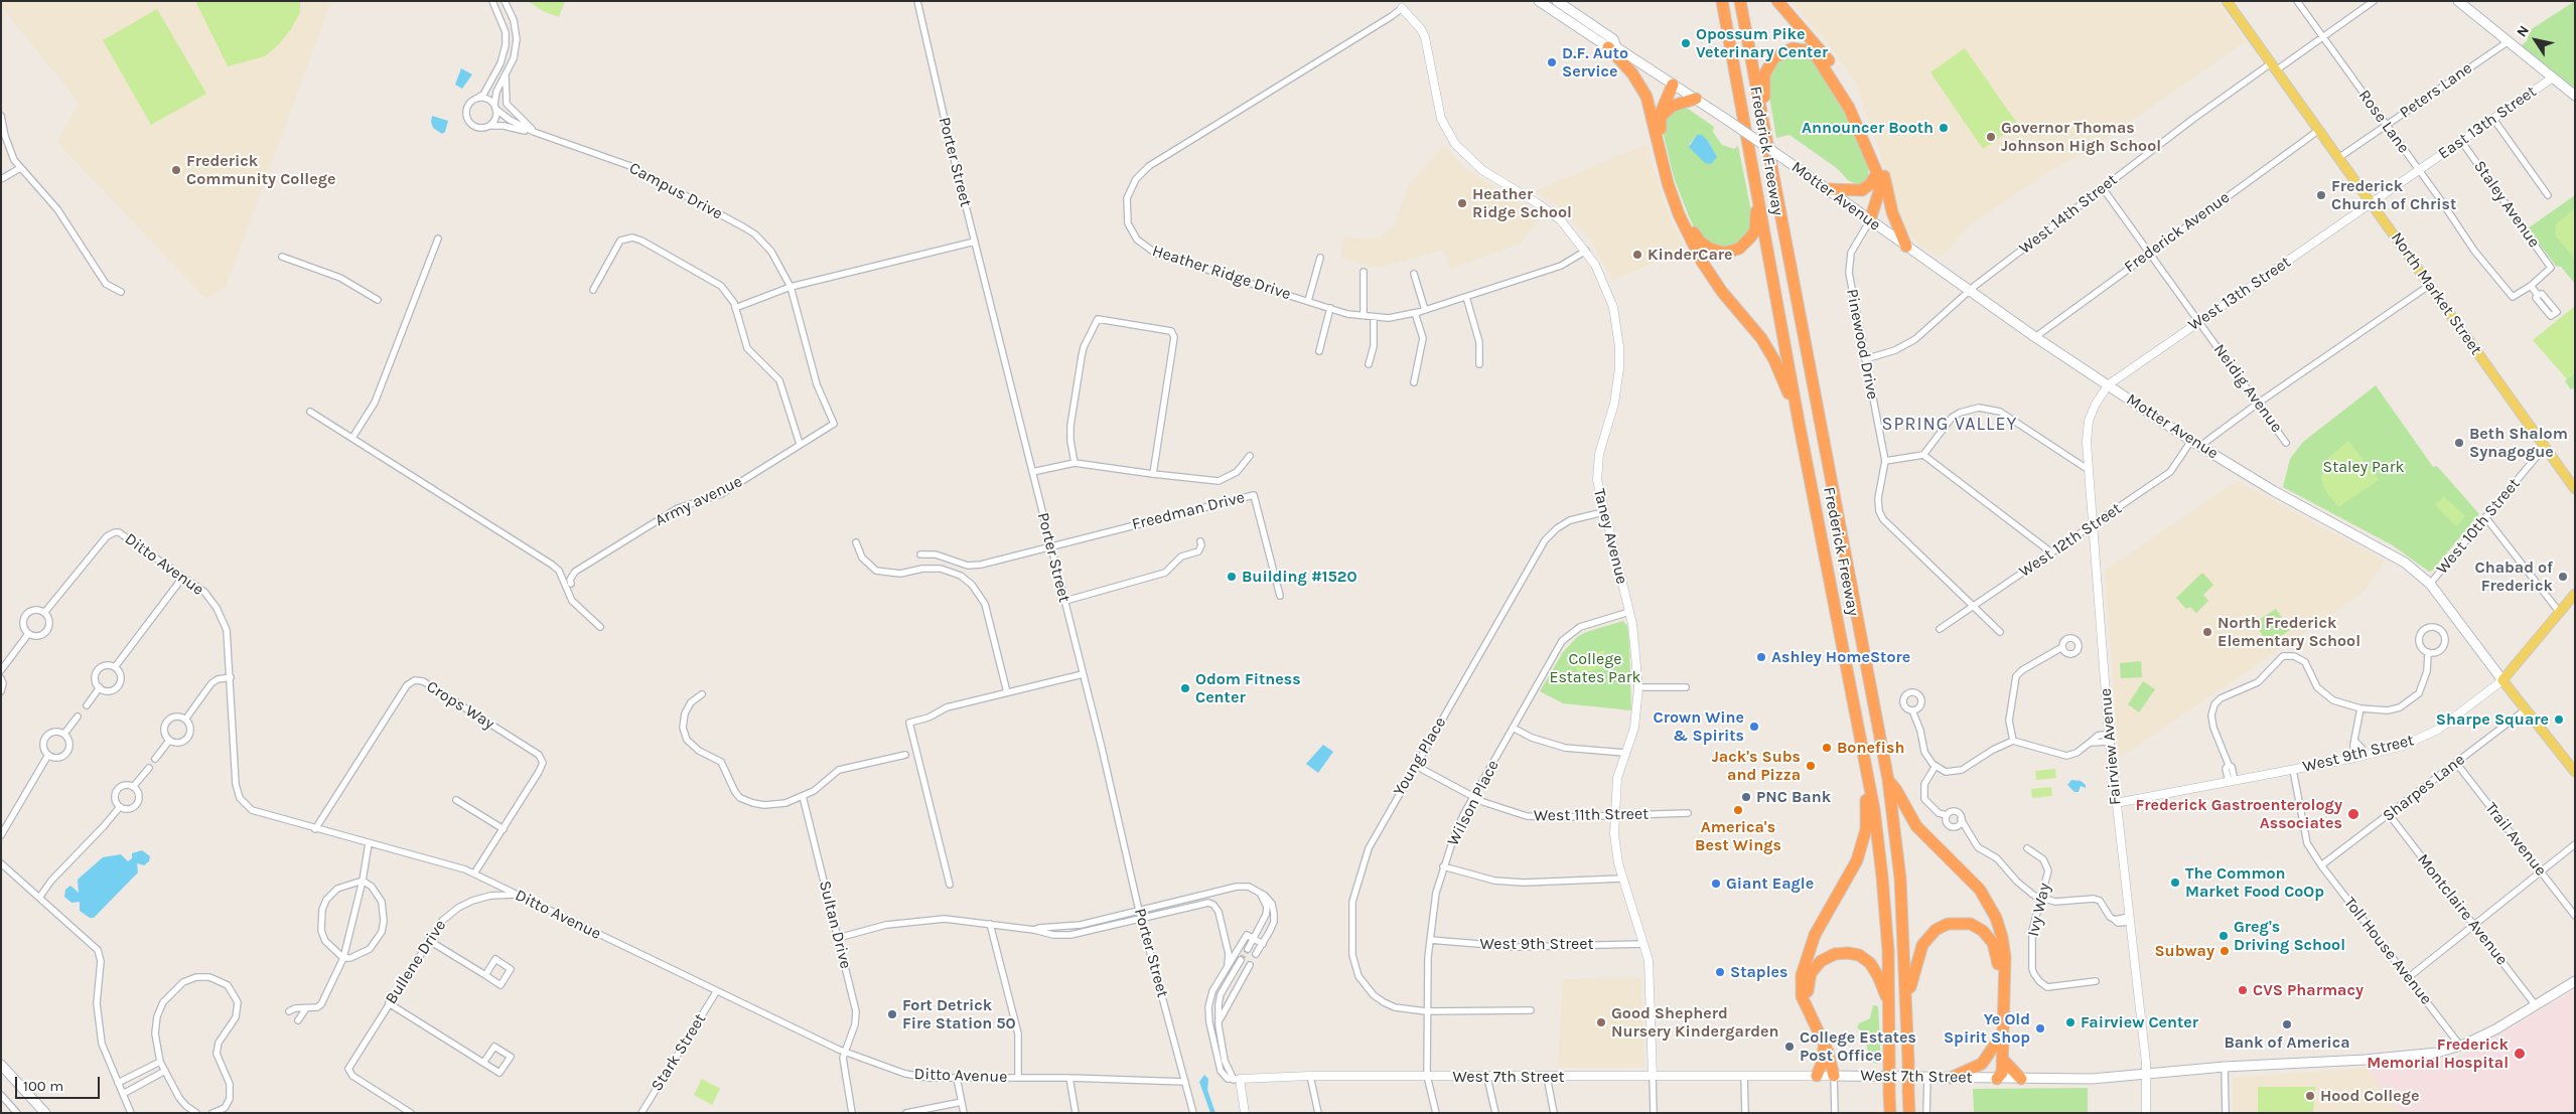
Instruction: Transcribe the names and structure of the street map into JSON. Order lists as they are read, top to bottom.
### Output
{
  "streets": {
    "highway": ["Frederick Freeway"],
    "main road": [
      "Motter Avenue",
      "North Market Street",
      "West 9th Street",
      "West 7th Street"
    ],
    "street": [
      "Peters Lane",
      "Rose Lane",
      "East 13th Street",
      "Porter Street",
      "Campus Drive",
      "Staley Avenue",
      "West 14th Street",
      "Frederick Avenue",
      "Heather Ridge Drive",
      "West 13th Street",
      "Pinewood Drive",
      "Neidig Avenue",
      "Army avenue",
      "Freedman Drive",
      "West 10th Street",
      "Taney Avenue",
      "West 12th Street",
      "Ditto Avenue",
      "Crops Way",
      "Fairview Avenue",
      "Young Place",
      "Sharpes Lane",
      "Wilson Place",
      "West 11th Street",
      "Trail Avenue",
      "Ivy Way",
      "Montclaire Avenue",
      "Sultan Drive",
      "Toll House Avenue",
      "Bullene Drive",
      "Stark Street"
    ]
  },
  "crossings": [
    ["Peters Lane", "Rose Lane"],
    ["Peters Lane", "North Market Street"],
    ["Rose Lane", "East 13th Street"],
    ["Rose Lane", "Staley Avenue"],
    ["Rose Lane", "West 14th Street"],
    ["East 13th Street", "Staley Avenue"],
    ["East 13th Street", "West 13th Street"],
    ["East 13th Street", "North Market Street"],
    ["Porter Street", "Freedman Drive"],
    ["Porter Street", "Ditto Avenue"],
    ["Campus Drive", "Army avenue"],
    ["Motter Avenue", "West 14th Street"],
    ["Motter Avenue", "Frederick Avenue"],
    ["Motter Avenue", "West 13th Street"],
    ["Motter Avenue", "Pinewood Drive"],
    ["Motter Avenue", "West 10th Street"],
    ["Motter Avenue", "West 12th Street"],
    ["Motter Avenue", "Fairview Avenue"],
    ["Motter Avenue", "West 9th Street"],
    ["Motter Avenue", "Sharpes Lane"],
    ["West 14th Street", "North Market Street"],
    ["West 14th Street", "Pinewood Drive"],
    ["West 14th Street", "Neidig Avenue"],
    ["Frederick Avenue", "North Market Street"],
    ["Frederick Avenue", "Neidig Avenue"],
    ["Heather Ridge Drive", "Taney Avenue"],
    ["West 13th Street", "North Market Street"],
    ["West 13th Street", "Neidig Avenue"],
    ["West 13th Street", "Fairview Avenue"],
    ["North Market Street", "West 10th Street"],
    ["Pinewood Drive", "West 12th Street"],
    ["Taney Avenue", "West 9th Street"],
    ["Taney Avenue", "Young Place"],
    ["Taney Avenue", "Wilson Place"],
    ["Taney Avenue", "West 11th Street"],
    ["Taney Avenue", "West 7th Street"],
    ["West 12th Street", "Fairview Avenue"],
    ["Ditto Avenue", "Crops Way"],
    ["Ditto Avenue", "Sultan Drive"],
    ["Ditto Avenue", "Bullene Drive"],
    ["Ditto Avenue", "Stark Street"],
    ["Fairview Avenue", "West 9th Street"],
    ["Fairview Avenue", "West 7th Street"],
    ["West 9th Street", "Wilson Place"],
    ["West 9th Street", "Toll House Avenue"],
    ["Young Place", "Wilson Place"],
    ["Young Place", "West 11th Street"],
    ["Sharpes Lane", "Trail Avenue"],
    ["Sharpes Lane", "Montclaire Avenue"],
    ["Sharpes Lane", "Toll House Avenue"],
    ["Wilson Place", "West 11th Street"],
    ["Wilson Place", "West 7th Street"],
    ["Montclaire Avenue", "West 7th Street"],
    ["Toll House Avenue", "West 7th Street"]
  ],
  "districts": ["SPRING VALLEY"],
  "parks": ["Staley Park", "College Estates Park"],
  "places": [
    "Opossum Pike Veterinary Center",
    "D.F. Auto Service",
    "Announcer Booth",
    "Governor Thomas Johnson High School",
    "Frederick Community College",
    "Frederick Church of Christ",
    "Heather Ridge School",
    "KinderCare",
    "Beth Shalom Synagogue",
    "Building #1520",
    "Chabad of Frederick",
    "North Frederick Elementary School",
    "Ashley HomeStore",
    "Odom Fitness Center",
    "Sharpe Square",
    "Crown Wine & Spirits",
    "Bonefish",
    "Jack's Subs and Pizza",
    "PNC Bank",
    "America's Best Wings",
    "Frederick Gastroenterology Associates",
    "The Common Market Food CoOp",
    "Giant Eagle",
    "Greg's Driving School",
    "Subway",
    "Staples",
    "CVS Pharmacy",
    "Fort Detrick Fire Station 50",
    "Good Shepherd Nursery Kindergarden",
    "Fairview Center",
    "Bank of America",
    "Ye Old Spirit Shop",
    "College Estates Post Office",
    "Frederick Memorial Hospital",
    "Hood College"
  ],
  "scale_bar": "100 m",
  "north": "top left"
}
